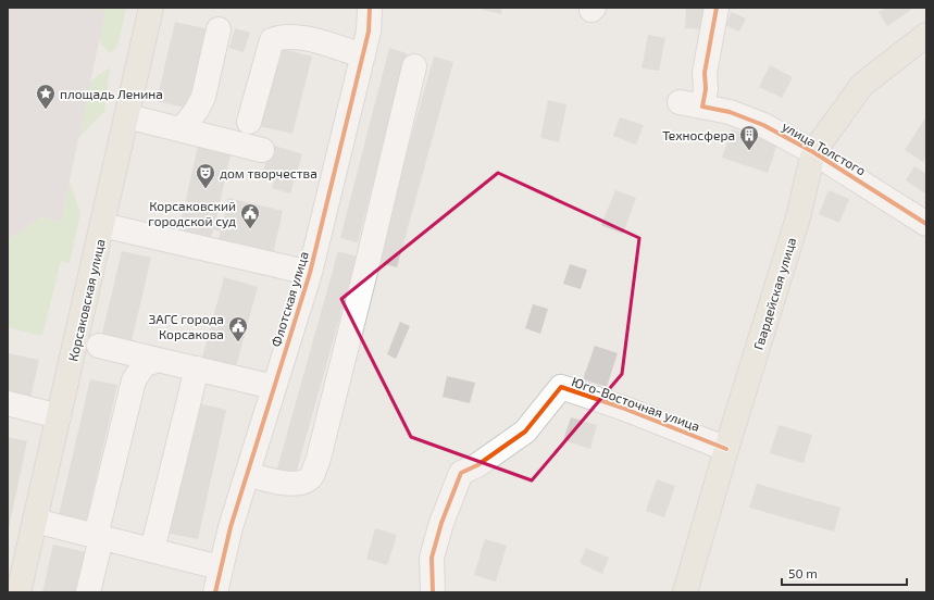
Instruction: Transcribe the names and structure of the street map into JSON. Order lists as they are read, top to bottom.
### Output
{
  "streets": {
    "main road": ["Гвардейская улица", "Корсаковская улица"],
    "street": ["улица Толстого", "Флотская улица", "Юго-Восточная улица"]
  },
  "crossings": [
    ["улица Толстого", "Гвардейская улица"],
    ["Гвардейская улица", "Юго-Восточная улица"]
  ],
  "places": {
    "place": ["площадь Ленина"],
    "building": ["Техносфера"],
    "theatre": ["дом творчества"],
    "public building": ["Корсаковский городской суд", "ЗАГС города Корсакова"]
  },
  "scale_bar": "50 m"
}
